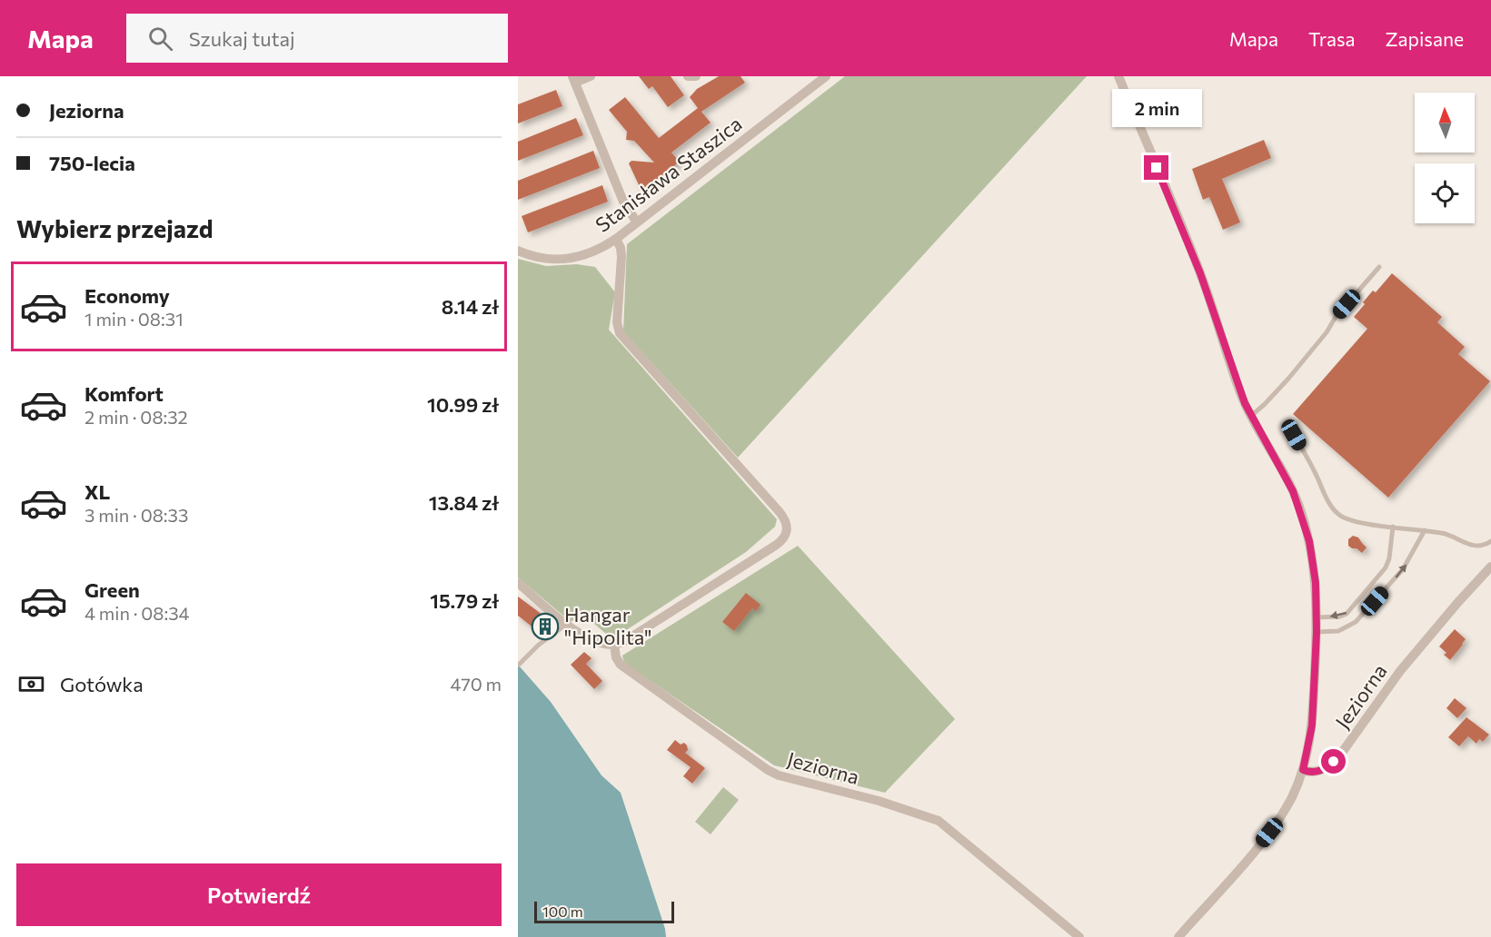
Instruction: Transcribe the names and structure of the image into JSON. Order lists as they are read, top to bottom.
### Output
{
  "streets": {
    "street": ["Stanisława Staszica", "Jeziorna"]
  },
  "places": {
    "building": ["Hangar \"Hipolita\""]
  },
  "scale_bar": "100 m",
  "north": "top",
  "page": {
    "header": "Mapa",
    "search": "Szukaj tutaj",
    "nav": ["Mapa", "Trasa", "Zapisane"],
    "banner": ["Jeziorna", "750-lecia"],
    "bubble": "2 min",
    "heading": "Wybierz przejazd",
    "list": [
      {
        "name": "Economy",
        "note": "1 min · 08:31",
        "value": "8.14 zł"
      },
      {
        "name": "Komfort",
        "note": "2 min · 08:32",
        "value": "10.99 zł"
      },
      {
        "name": "XL",
        "note": "3 min · 08:33",
        "value": "13.84 zł"
      },
      {
        "name": "Green",
        "note": "4 min · 08:34",
        "value": "15.79 zł"
      }
    ],
    "pay": ["Gotówka", "470 m"],
    "buttons": "Potwierdź",
    "scale": "100 m"
  }
}
